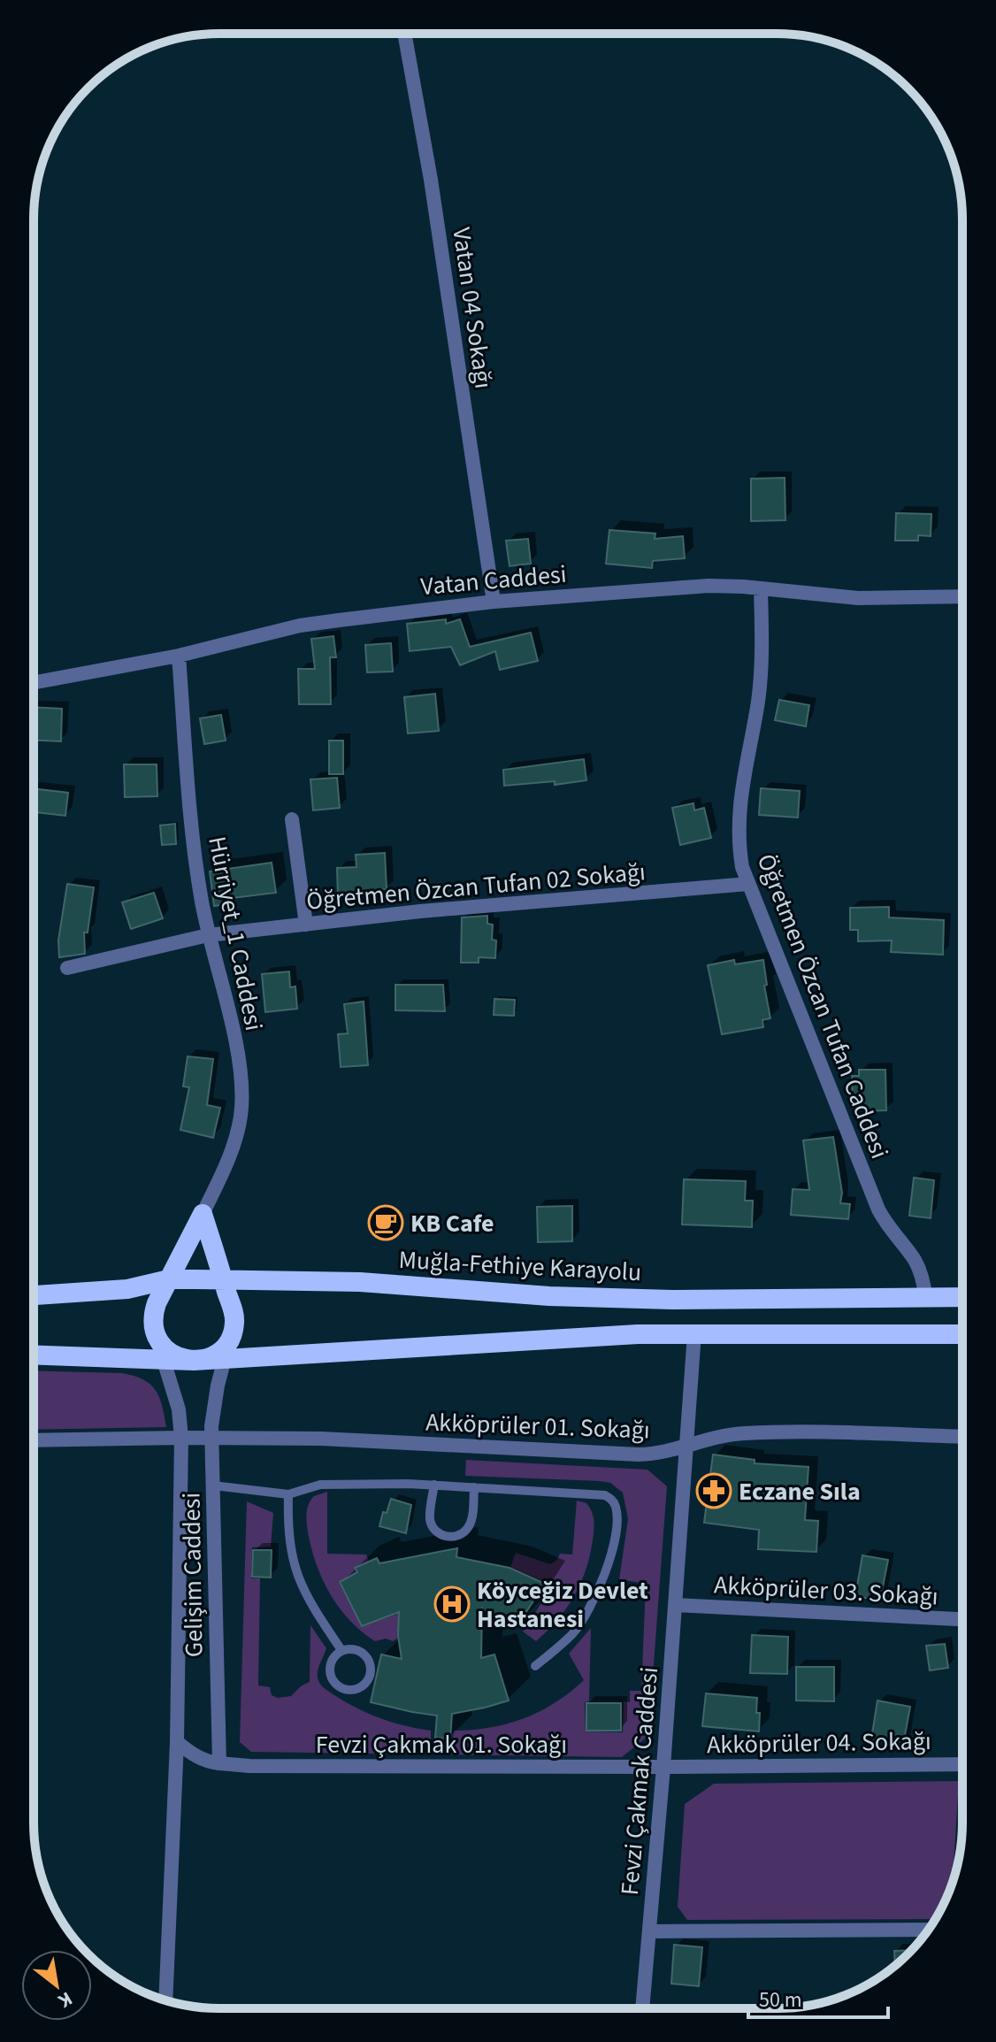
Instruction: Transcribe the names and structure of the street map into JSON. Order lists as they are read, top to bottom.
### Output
{
  "streets": {
    "highway": ["Muğla-Fethiye Karayolu"],
    "street": [
      "Vatan 04 Sokağı",
      "Vatan Caddesi",
      "Öğretmen Özcan Tufan 02 Sokağı",
      "Hürriyet_1 Caddesi",
      "Öğretmen Özcan Tufan Caddesi",
      "Akköprüler 01. Sokağı",
      "Gelişim Caddesi",
      "Akköprüler 03. Sokağı",
      "Akköprüler 04. Sokağı",
      "Fevzi Çakmak 01. Sokağı",
      "Fevzi Çakmak Caddesi"
    ]
  },
  "crossings": [
    ["Vatan 04 Sokağı", "Vatan Caddesi"],
    ["Vatan Caddesi", "Hürriyet_1 Caddesi"],
    ["Vatan Caddesi", "Öğretmen Özcan Tufan Caddesi"],
    ["Öğretmen Özcan Tufan 02 Sokağı", "Hürriyet_1 Caddesi"],
    ["Öğretmen Özcan Tufan 02 Sokağı", "Öğretmen Özcan Tufan Caddesi"],
    ["Öğretmen Özcan Tufan Caddesi", "Muğla-Fethiye Karayolu"],
    ["Muğla-Fethiye Karayolu", "Gelişim Caddesi"],
    ["Akköprüler 01. Sokağı", "Gelişim Caddesi"],
    ["Akköprüler 01. Sokağı", "Fevzi Çakmak Caddesi"],
    ["Gelişim Caddesi", "Fevzi Çakmak 01. Sokağı"],
    ["Akköprüler 03. Sokağı", "Fevzi Çakmak Caddesi"],
    ["Akköprüler 04. Sokağı", "Fevzi Çakmak 01. Sokağı"],
    ["Akköprüler 04. Sokağı", "Fevzi Çakmak Caddesi"],
    ["Fevzi Çakmak 01. Sokağı", "Fevzi Çakmak Caddesi"]
  ],
  "places": {
    "cafe": ["KB Cafe"],
    "pharmacy": ["Eczane Sıla"],
    "hospital": ["Köyceğiz Devlet Hastanesi"]
  },
  "scale_bar": "50 m",
  "north": "bottom right"
}
